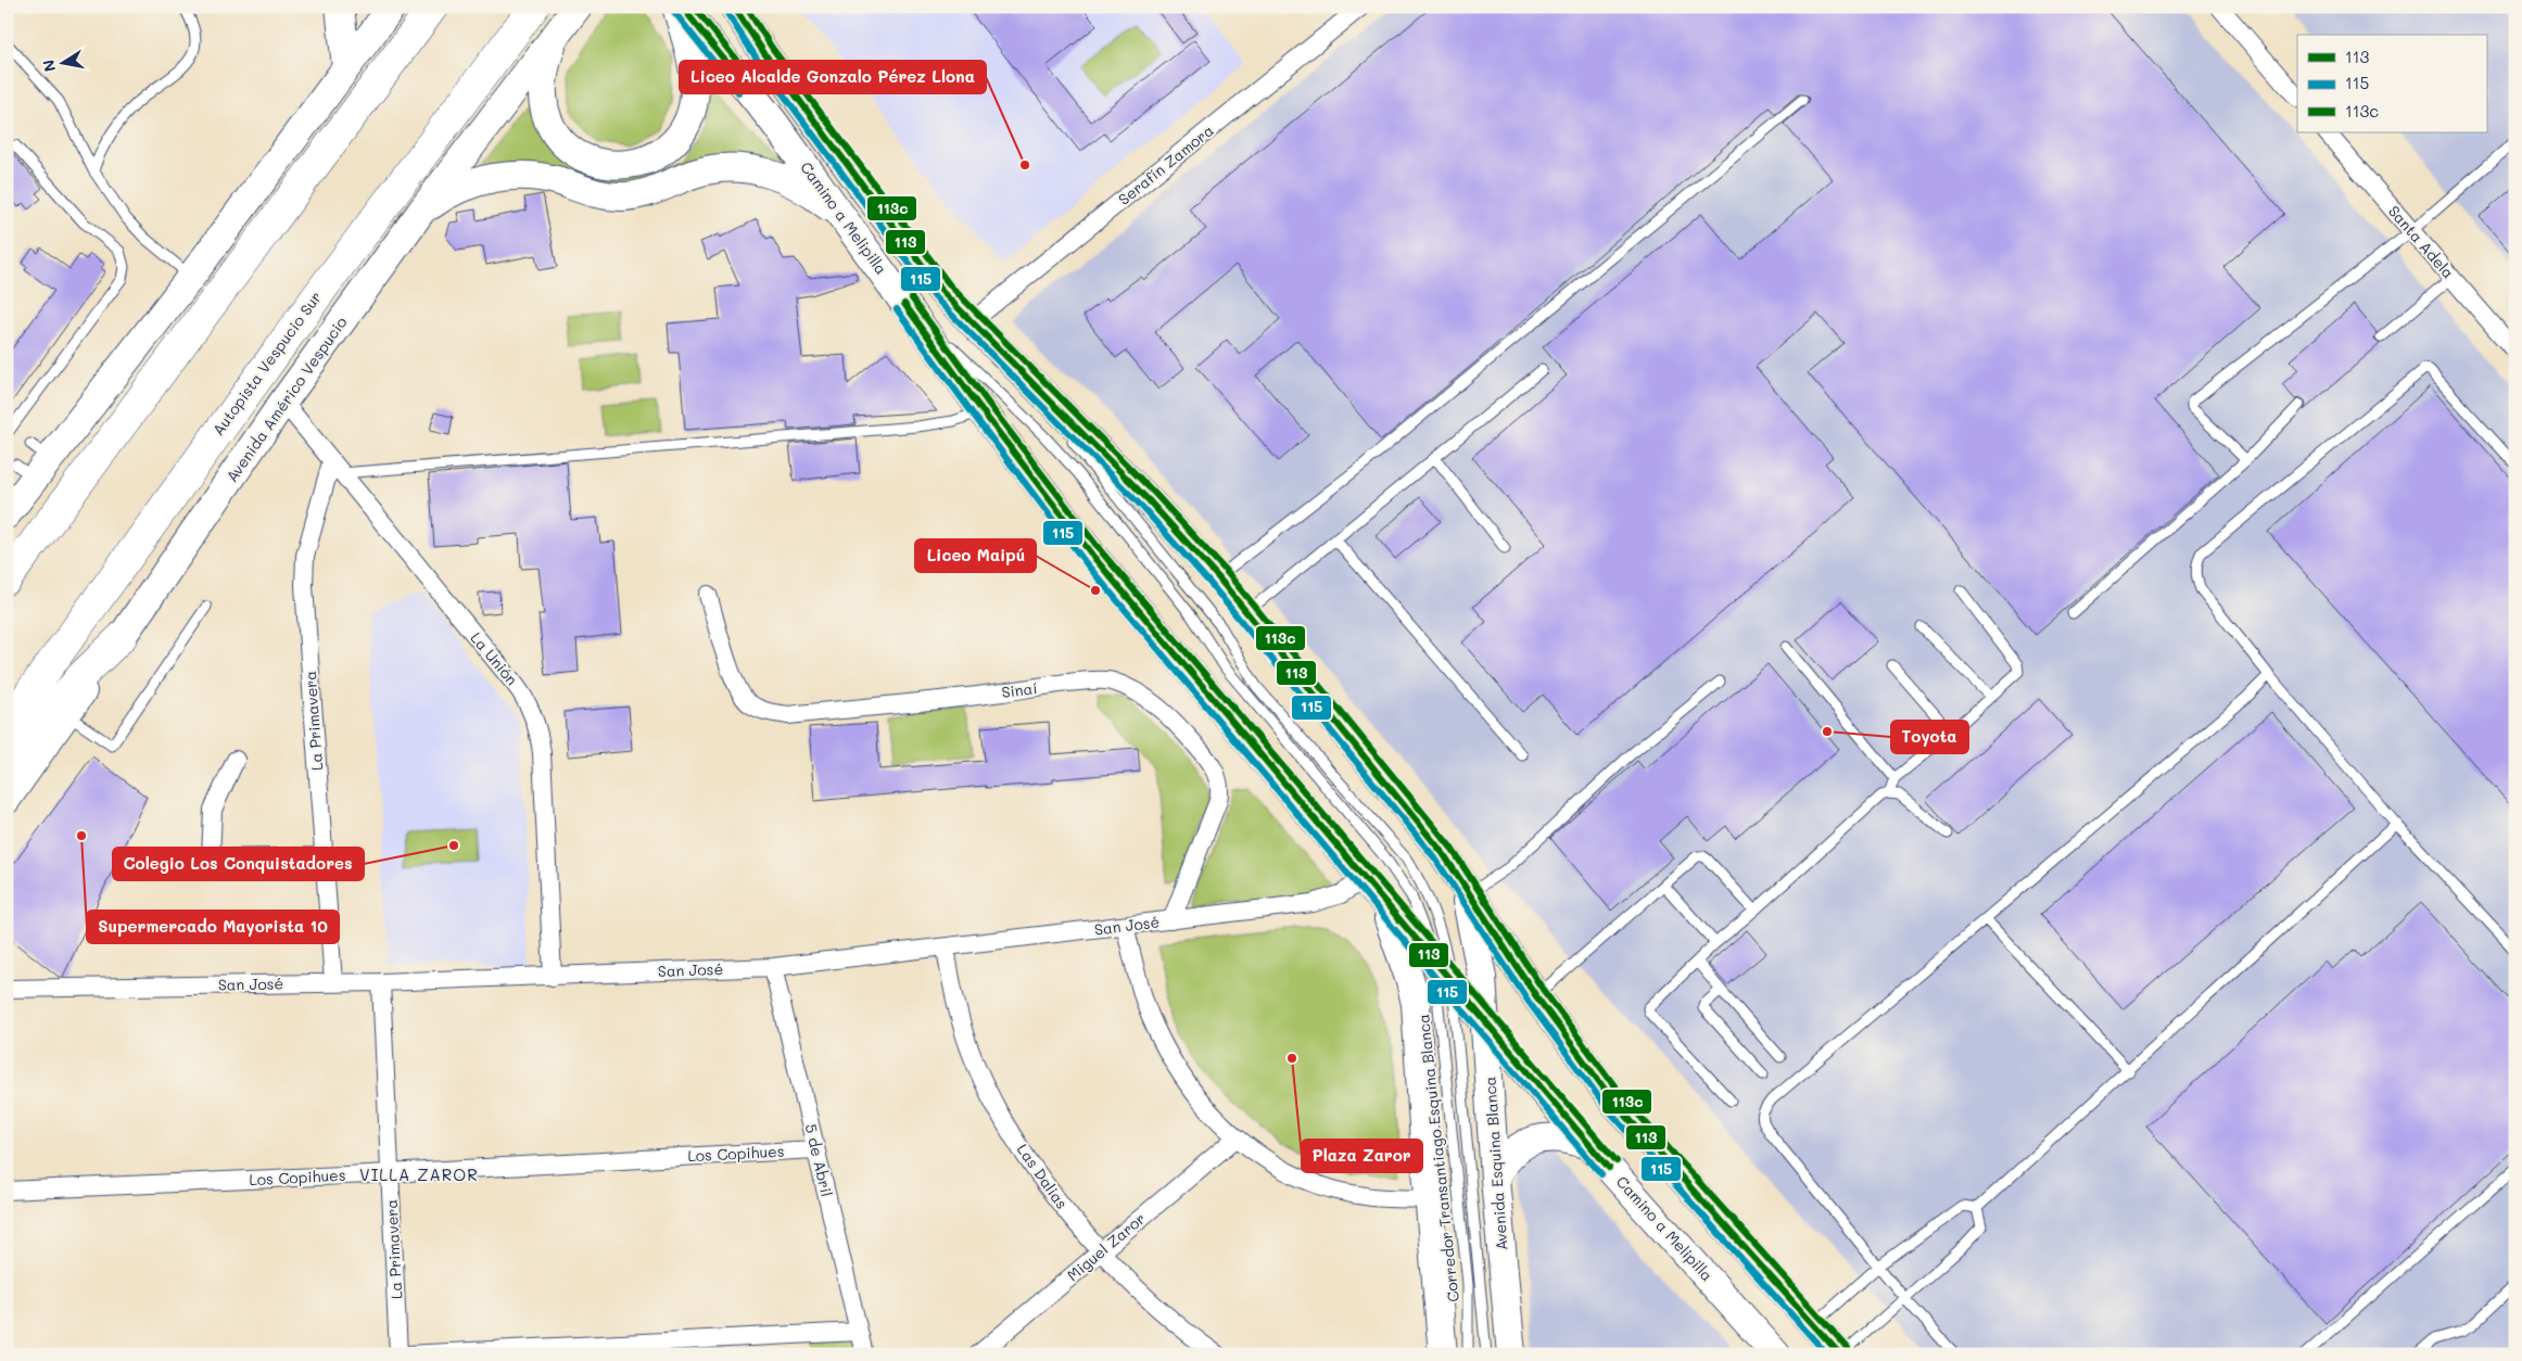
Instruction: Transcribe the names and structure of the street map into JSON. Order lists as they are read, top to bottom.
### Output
{
  "streets": {
    "highway": ["Autopista Vespucio Sur"],
    "main road": ["Camino a Melipilla", "Avenida Américo Vespucio", "Avenida Esquina Blanca"],
    "street": [
      "Serafín Zamora",
      "Santa Adela",
      "La Unión",
      "Sinaí",
      "La Primavera",
      "San José",
      "Los Copihues",
      "5 de Abril",
      "Las Dalias",
      "Miguel Zaror"
    ],
    "lane": ["Corredor Transantiago Esquina Blanca"]
  },
  "crossings": [
    ["Serafín Zamora", "Corredor Transantiago Esquina Blanca"],
    ["Camino a Melipilla", "San José"],
    ["Camino a Melipilla", "Corredor Transantiago Esquina Blanca"],
    ["Camino a Melipilla", "Avenida Esquina Blanca"],
    ["Avenida Américo Vespucio", "La Unión"],
    ["La Unión", "La Primavera"],
    ["La Unión", "San José"],
    ["Sinaí", "San José"],
    ["La Primavera", "San José"],
    ["La Primavera", "Los Copihues"],
    ["San José", "5 de Abril"],
    ["San José", "Las Dalias"],
    ["Los Copihues", "5 de Abril"],
    ["Las Dalias", "Miguel Zaror"]
  ],
  "districts": ["VILLA ZAROR"],
  "places": [
    "Liceo Alcalde Gonzalo Pérez Llona",
    "Liceo Maipú",
    "Toyota",
    "Supermercado Mayorista 10",
    "Colegio Los Conquistadores",
    "Plaza Zaror"
  ],
  "lines": ["transit line 113", "transit line 113c", "transit line 115"],
  "legend": ["113", "115", "113c"],
  "north": "left"
}
